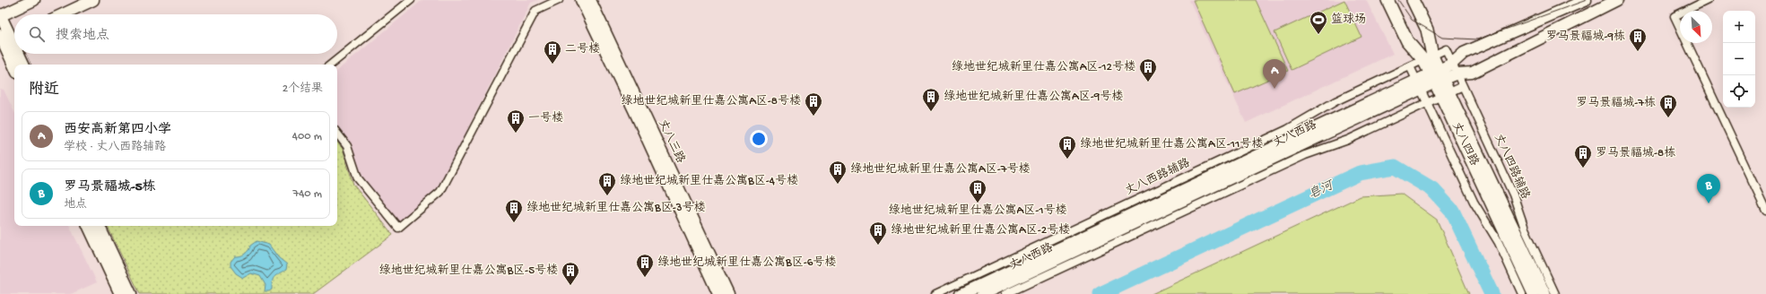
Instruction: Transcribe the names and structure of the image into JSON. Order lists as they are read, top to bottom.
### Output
{
  "streets": {
    "main road": ["丈八西路", "丈八三路", "丈八四路"],
    "street": ["丈八四路辅路", "丈八西路辅路"]
  },
  "crossings": [
    ["丈八西路", "丈八四路"],
    ["丈八西路", "丈八四路辅路"],
    ["丈八四路", "丈八西路辅路"],
    ["丈八四路辅路", "丈八西路辅路"]
  ],
  "water": ["皂河"],
  "places": {
    "sports": ["篮球场"],
    "building": [
      "罗马景福城-9栋",
      "二号楼",
      "绿地世纪城新里仕嘉公寓A区-12号楼",
      "绿地世纪城新里仕嘉公寓A区-9号楼",
      "绿地世纪城新里仕嘉公寓A区-8号楼",
      "罗马景福城-7栋",
      "一号楼",
      "绿地世纪城新里仕嘉公寓A区-11号楼",
      "罗马景福城-8栋",
      "绿地世纪城新里仕嘉公寓A区-7号楼",
      "绿地世纪城新里仕嘉公寓B区-4号楼",
      "绿地世纪城新里仕嘉公寓A区-1号楼",
      "绿地世纪城新里仕嘉公寓B区-3号楼",
      "绿地世纪城新里仕嘉公寓A区-2号楼",
      "绿地世纪城新里仕嘉公寓B区-6号楼",
      "绿地世纪城新里仕嘉公寓B区-5号楼"
    ]
  },
  "north": "bottom right",
  "page": {
    "map_buttons": ["+", "−"],
    "search": "搜索地点",
    "pins": ["A", "B"],
    "heading": ["附近", "2个结果"],
    "list": [
      {
        "mark": "A",
        "name": "西安高新第四小学",
        "note": "学校 · 丈八西路辅路",
        "value": "400 m"
      },
      {
        "mark": "B",
        "name": "罗马景福城-5栋",
        "note": "地点",
        "value": "740 m"
      }
    ]
  }
}
